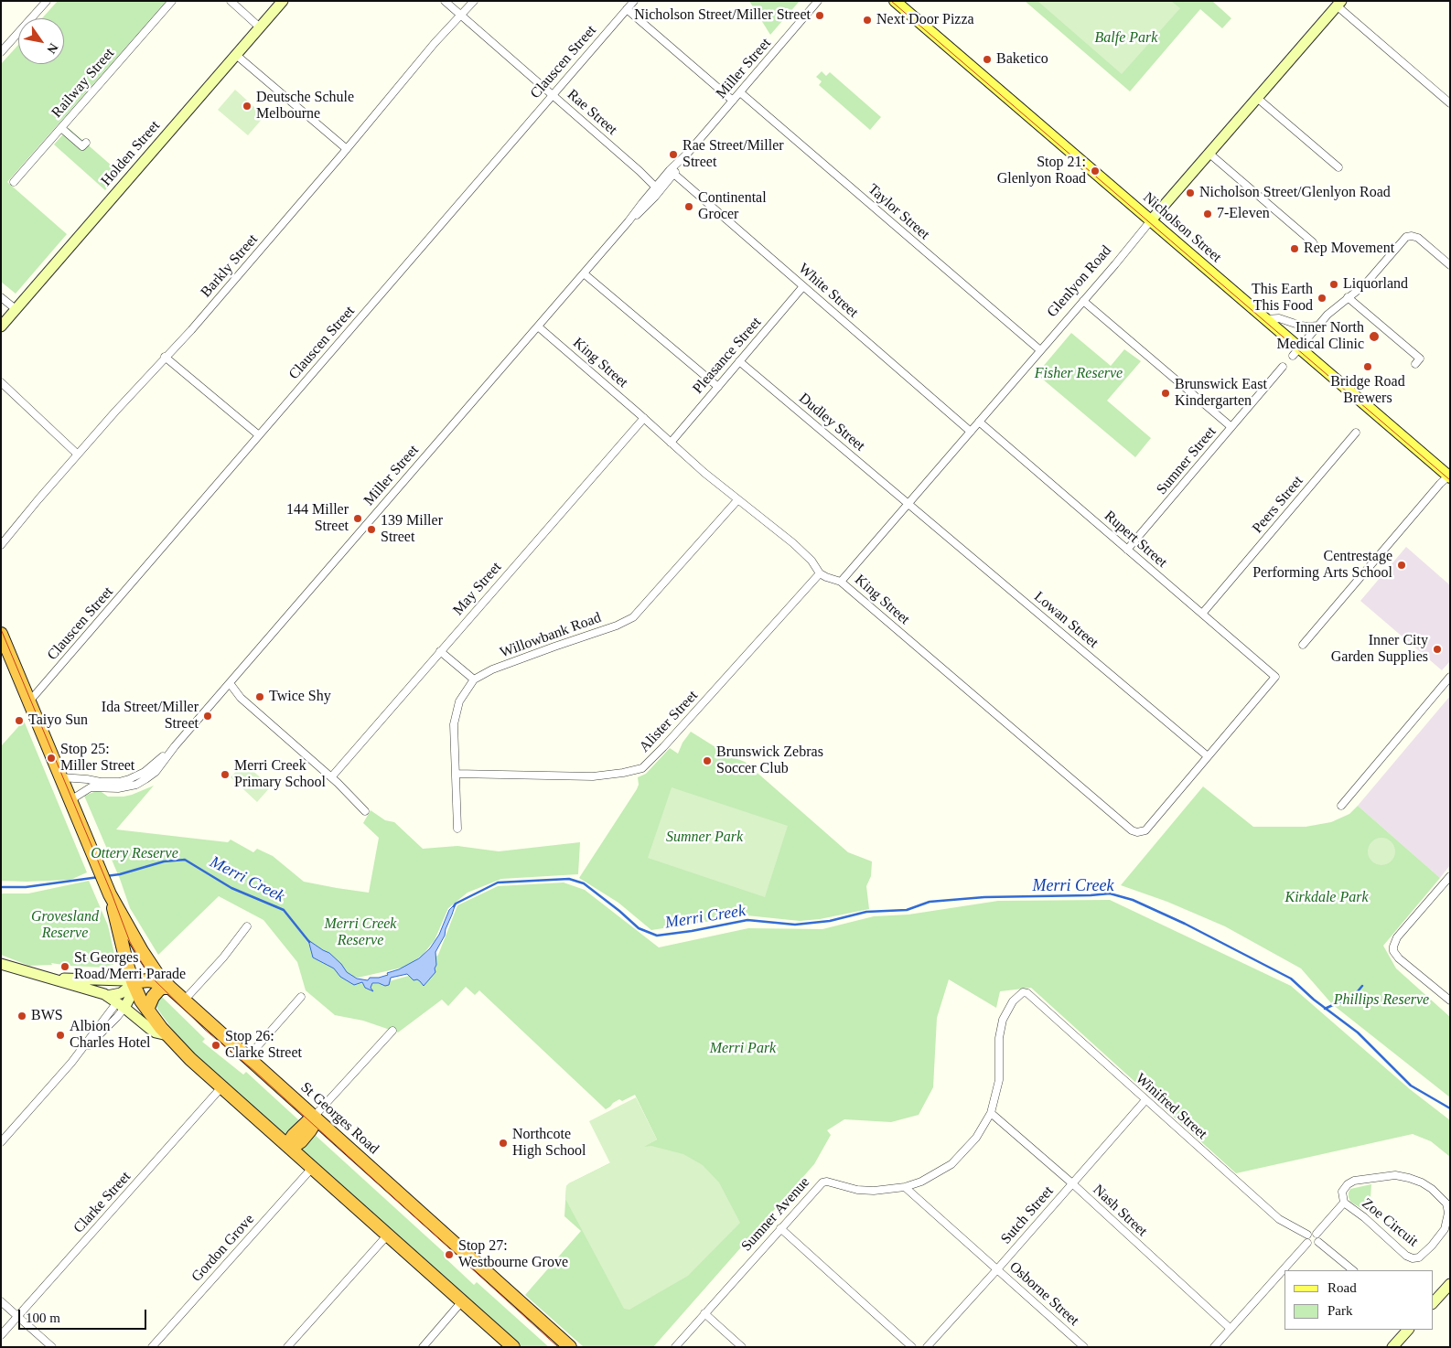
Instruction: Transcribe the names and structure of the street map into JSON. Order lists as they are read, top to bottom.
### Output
{
  "streets": {
    "highway": ["St Georges Road"],
    "main road": ["Holden Street", "Nicholson Street", "Glenlyon Road"],
    "street": [
      "Clauscen Street",
      "Miller Street",
      "Railway Street",
      "Rae Street",
      "Taylor Street",
      "Barkly Street",
      "White Street",
      "Pleasance Street",
      "King Street",
      "Dudley Street",
      "Sumner Street",
      "Peers Street",
      "Rupert Street",
      "May Street",
      "Lowan Street",
      "Willowbank Road",
      "Alister Street",
      "Winifred Street",
      "Clarke Street",
      "Nash Street",
      "Sumner Avenue",
      "Sutch Street",
      "Zoe Circuit",
      "Gordon Grove",
      "Osborne Street"
    ]
  },
  "crossings": [
    ["Clauscen Street", "Rae Street"],
    ["Clauscen Street", "St Georges Road"],
    ["Miller Street", "Rae Street"],
    ["Miller Street", "Taylor Street"],
    ["Miller Street", "White Street"],
    ["Miller Street", "King Street"],
    ["Miller Street", "St Georges Road"],
    ["Rae Street", "Barkly Street"],
    ["Taylor Street", "Glenlyon Road"],
    ["Nicholson Street", "Glenlyon Road"],
    ["Glenlyon Road", "White Street"],
    ["Glenlyon Road", "King Street"],
    ["Glenlyon Road", "Dudley Street"],
    ["Glenlyon Road", "Rupert Street"],
    ["Glenlyon Road", "Lowan Street"],
    ["White Street", "Pleasance Street"],
    ["Pleasance Street", "King Street"],
    ["Pleasance Street", "Dudley Street"],
    ["King Street", "Rupert Street"],
    ["King Street", "May Street"],
    ["King Street", "Lowan Street"],
    ["King Street", "Willowbank Road"],
    ["King Street", "Alister Street"],
    ["Dudley Street", "Lowan Street"],
    ["Sumner Street", "Rupert Street"],
    ["Peers Street", "Rupert Street"],
    ["Rupert Street", "Lowan Street"],
    ["Willowbank Road", "Alister Street"],
    ["Winifred Street", "Sumner Avenue"],
    ["Winifred Street", "Sutch Street"],
    ["Winifred Street", "Zoe Circuit"],
    ["St Georges Road", "Clarke Street"],
    ["St Georges Road", "Gordon Grove"],
    ["Nash Street", "Sumner Avenue"],
    ["Nash Street", "Sutch Street"],
    ["Sumner Avenue", "Osborne Street"],
    ["Sutch Street", "Osborne Street"]
  ],
  "water": ["Merri Creek"],
  "parks": [
    "Balfe Park",
    "Fisher Reserve",
    "Sumner Park",
    "Ottery Reserve",
    "Kirkdale Park",
    "Grovesland Reserve",
    "Merri Creek Reserve",
    "Phillips Reserve",
    "Merri Park"
  ],
  "places": [
    "Nicholson Street/Miller Street",
    "Next Door Pizza",
    "Baketico",
    "Deutsche Schule Melbourne",
    "Rae Street/Miller Street",
    "Stop 21: Glenlyon Road",
    "Nicholson Street/Glenlyon Road",
    "Continental Grocer",
    "7-Eleven",
    "Rep Movement",
    "Liquorland",
    "This Earth This Food",
    "Inner North Medical Clinic",
    "Bridge Road Brewers",
    "Brunswick East Kindergarten",
    "144 Miller Street",
    "139 Miller Street",
    "Centrestage Performing Arts School",
    "Inner City Garden Supplies",
    "Twice Shy",
    "Ida Street/Miller Street",
    "Taiyo Sun",
    "Stop 25: Miller Street",
    "Brunswick Zebras Soccer Club",
    "Merri Creek Primary School",
    "St Georges Road/Merri Parade",
    "BWS",
    "Albion Charles Hotel",
    "Stop 26: Clarke Street",
    "Northcote High School",
    "Stop 27: Westbourne Grove"
  ],
  "legend": ["Road", "Park"],
  "scale_bar": "100 m",
  "north": "bottom right"
}
